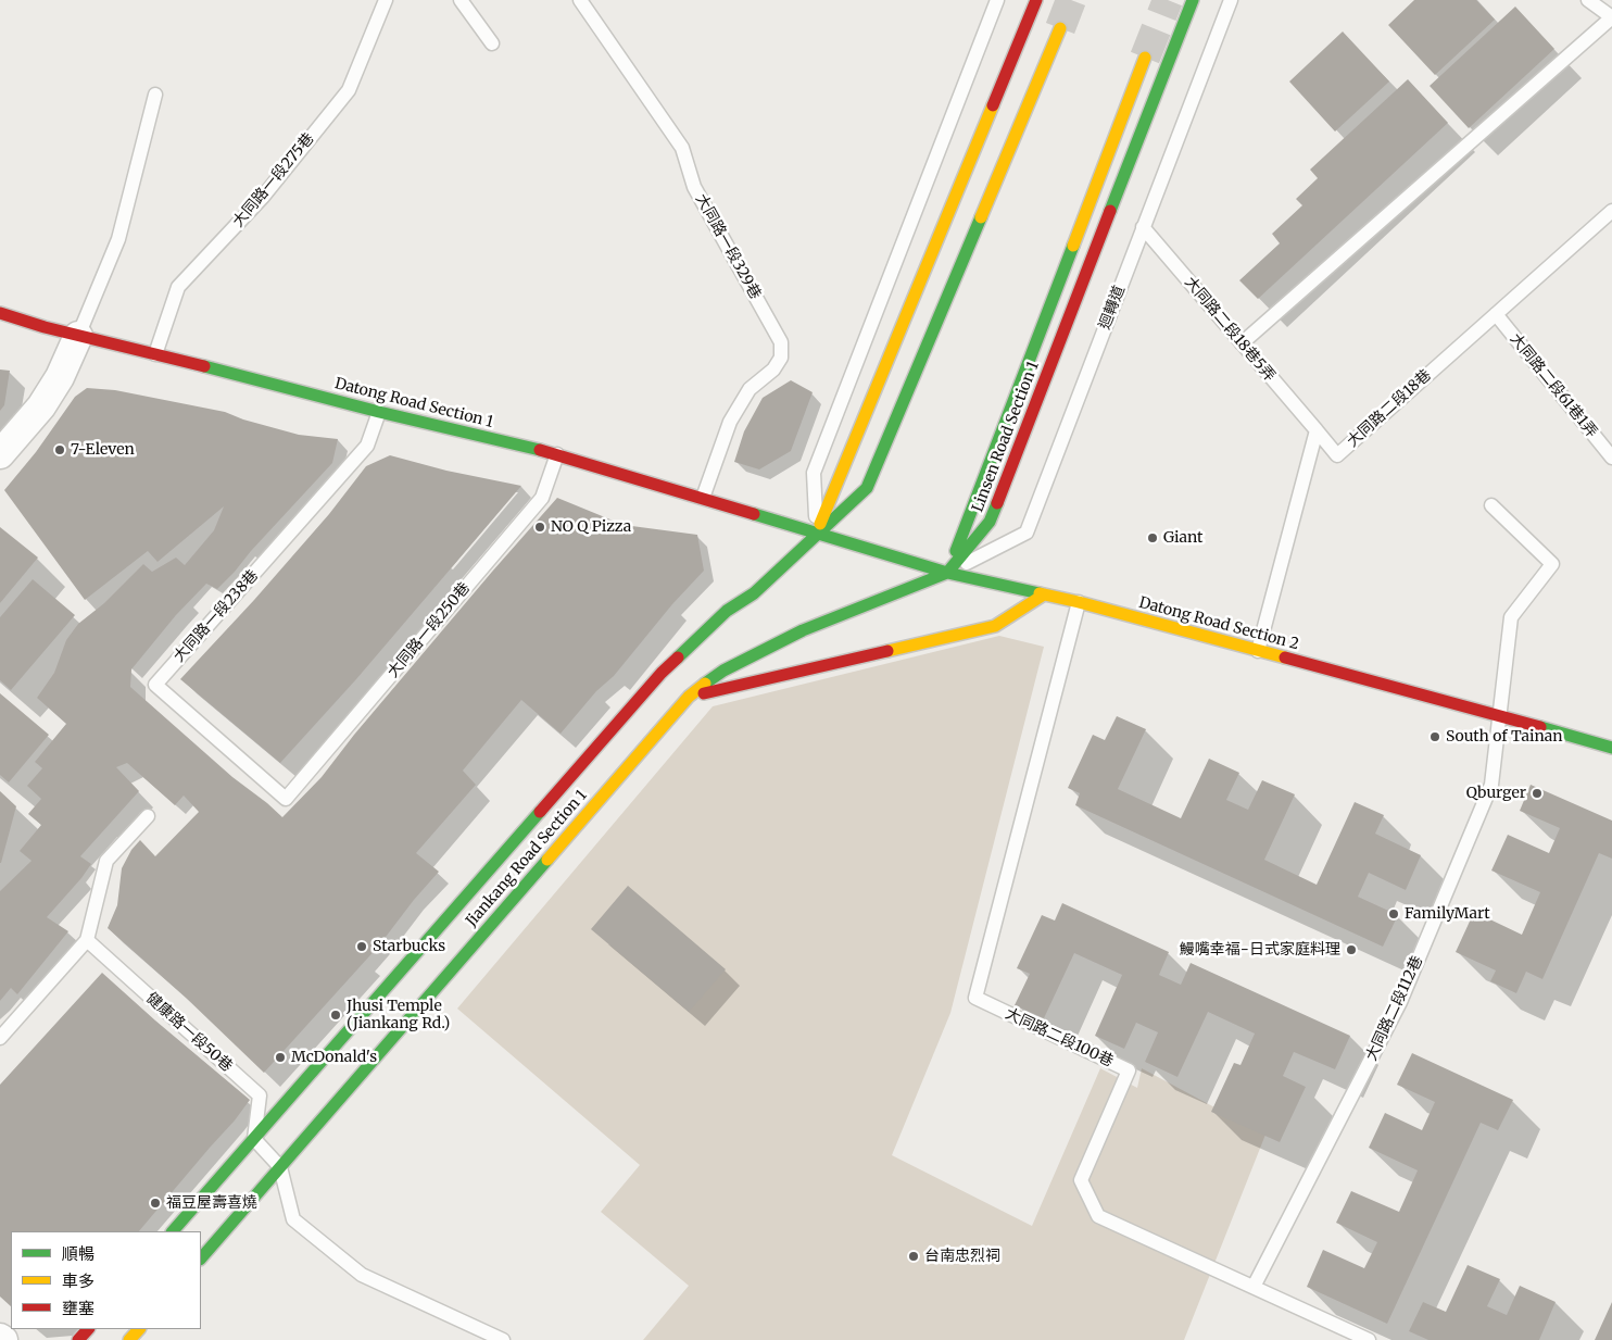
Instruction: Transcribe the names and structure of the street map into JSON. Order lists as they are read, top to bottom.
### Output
{
  "streets": {
    "street": [
      "Datong Road Section 1",
      "Linsen Road Section 1",
      "Datong Road Section 2",
      "Jiankang Road Section 1"
    ],
    "lane": [
      "大同路一段275巷",
      "大同路一段329巷",
      "迴轉道",
      "大同路二段18巷5弄",
      "大同路二段61巷1弄",
      "大同路二段18巷",
      "大同路一段238巷",
      "大同路一段250巷",
      "大同路二段112巷",
      "健康路一段50巷",
      "大同路二段100巷"
    ]
  },
  "crossings": [
    ["大同路一段275巷", "Datong Road Section 1"],
    ["大同路一段329巷", "Datong Road Section 1"],
    ["迴轉道", "大同路二段18巷5弄"],
    ["迴轉道", "Linsen Road Section 1"],
    ["迴轉道", "Datong Road Section 2"],
    ["迴轉道", "Jiankang Road Section 1"],
    ["大同路二段18巷5弄", "大同路二段18巷"],
    ["大同路二段61巷1弄", "大同路二段18巷"],
    ["Datong Road Section 1", "大同路一段238巷"],
    ["Datong Road Section 1", "Datong Road Section 2"],
    ["Datong Road Section 1", "大同路一段250巷"],
    ["Datong Road Section 1", "Jiankang Road Section 1"],
    ["Linsen Road Section 1", "Datong Road Section 2"],
    ["Linsen Road Section 1", "Jiankang Road Section 1"],
    ["大同路一段238巷", "大同路一段250巷"],
    ["Datong Road Section 2", "Jiankang Road Section 1"],
    ["Datong Road Section 2", "大同路二段112巷"],
    ["Datong Road Section 2", "大同路二段100巷"],
    ["Jiankang Road Section 1", "健康路一段50巷"],
    ["大同路二段112巷", "大同路二段100巷"]
  ],
  "places": [
    "7-Eleven",
    "NO Q Pizza",
    "Giant",
    "South of Tainan",
    "Qburger",
    "FamilyMart",
    "Starbucks",
    "鰻嘴幸福-日式家庭料理",
    "Jhusi Temple (Jiankang Rd.)",
    "McDonald's",
    "福豆屋壽喜燒",
    "台南忠烈祠"
  ],
  "legend": ["順暢", "車多", "壅塞"]
}
